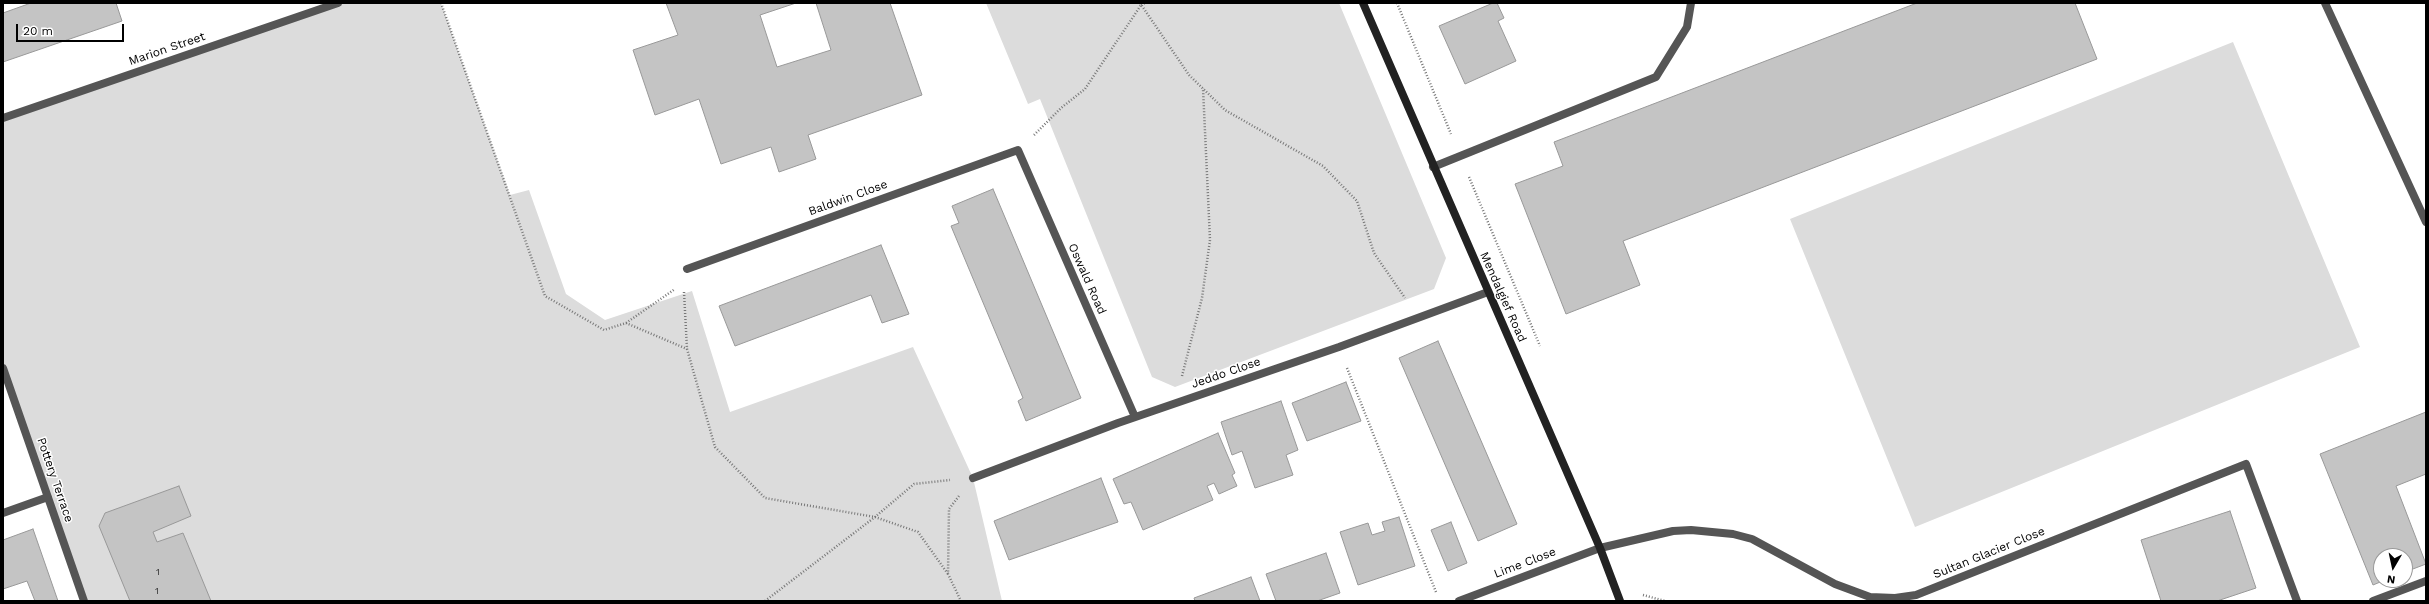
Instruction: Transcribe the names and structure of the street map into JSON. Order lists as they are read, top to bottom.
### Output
{
  "streets": {
    "street": [
      "Marion Street",
      "Baldwin Close",
      "Oswald Road",
      "Mendalgief Road",
      "Jeddo Close",
      "Pottery Terrace",
      "Sultan Glacier Close",
      "Lime Close"
    ]
  },
  "crossings": [
    ["Baldwin Close", "Oswald Road"],
    ["Oswald Road", "Jeddo Close"],
    ["Mendalgief Road", "Jeddo Close"],
    ["Mendalgief Road", "Sultan Glacier Close"],
    ["Mendalgief Road", "Lime Close"],
    ["Sultan Glacier Close", "Lime Close"]
  ],
  "house_numbers": ["1", "1"],
  "scale_bar": "20 m",
  "north": "bottom"
}
